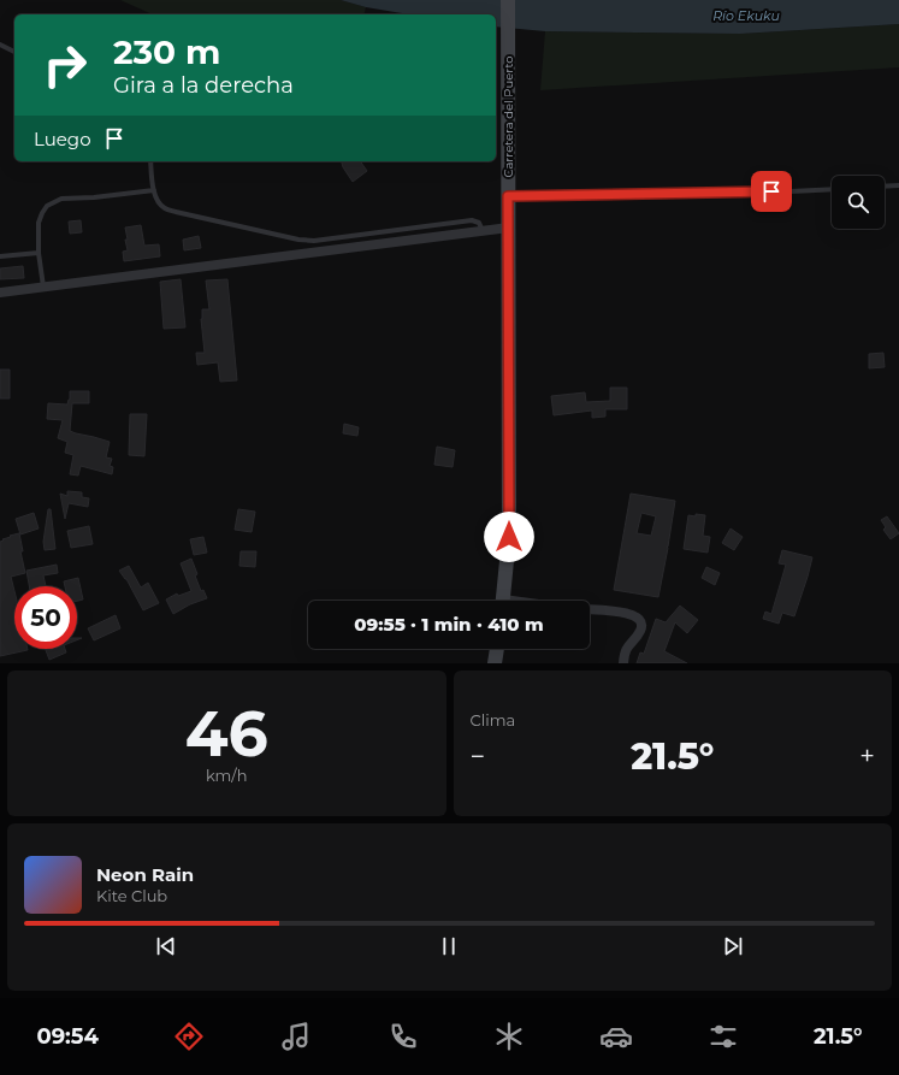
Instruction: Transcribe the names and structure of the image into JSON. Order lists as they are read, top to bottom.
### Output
{
  "streets": {
    "main road": ["Carretera del Puerto"]
  },
  "water": ["Río Ekuku"],
  "page": {
    "turn": ["230 m", "Gira a la derecha"],
    "then": "Luego",
    "limit": "50",
    "trip": "09:55 · 1 min · 410 m",
    "tile": [
      ["46", "km/h"],
      "Clima"
    ],
    "heat": ["−", "21.5°", "+"],
    "song": ["Neon Rain", "Kite Club"],
    "tabs": ["09:54", "21.5°"]
  }
}
